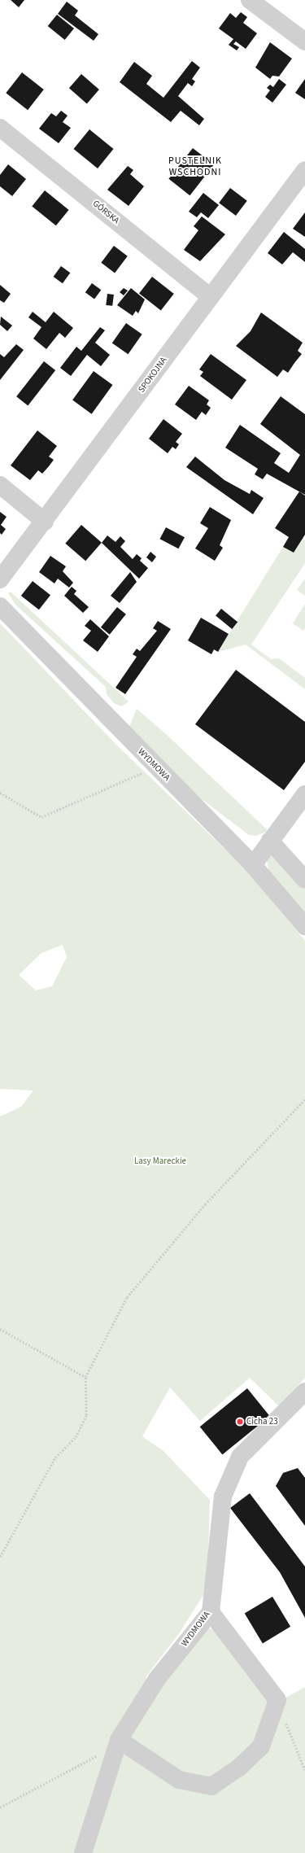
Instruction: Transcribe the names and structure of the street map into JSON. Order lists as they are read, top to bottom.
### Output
{
  "streets": {
    "street": ["GÓRSKA", "SPOKOJNA", "WYDMOWA"]
  },
  "crossings": [
    ["GÓRSKA", "SPOKOJNA"]
  ],
  "districts": ["PUSTELNIK WSCHODNI"],
  "parks": ["Lasy Mareckie"],
  "places": ["Cicha 23"]
}
